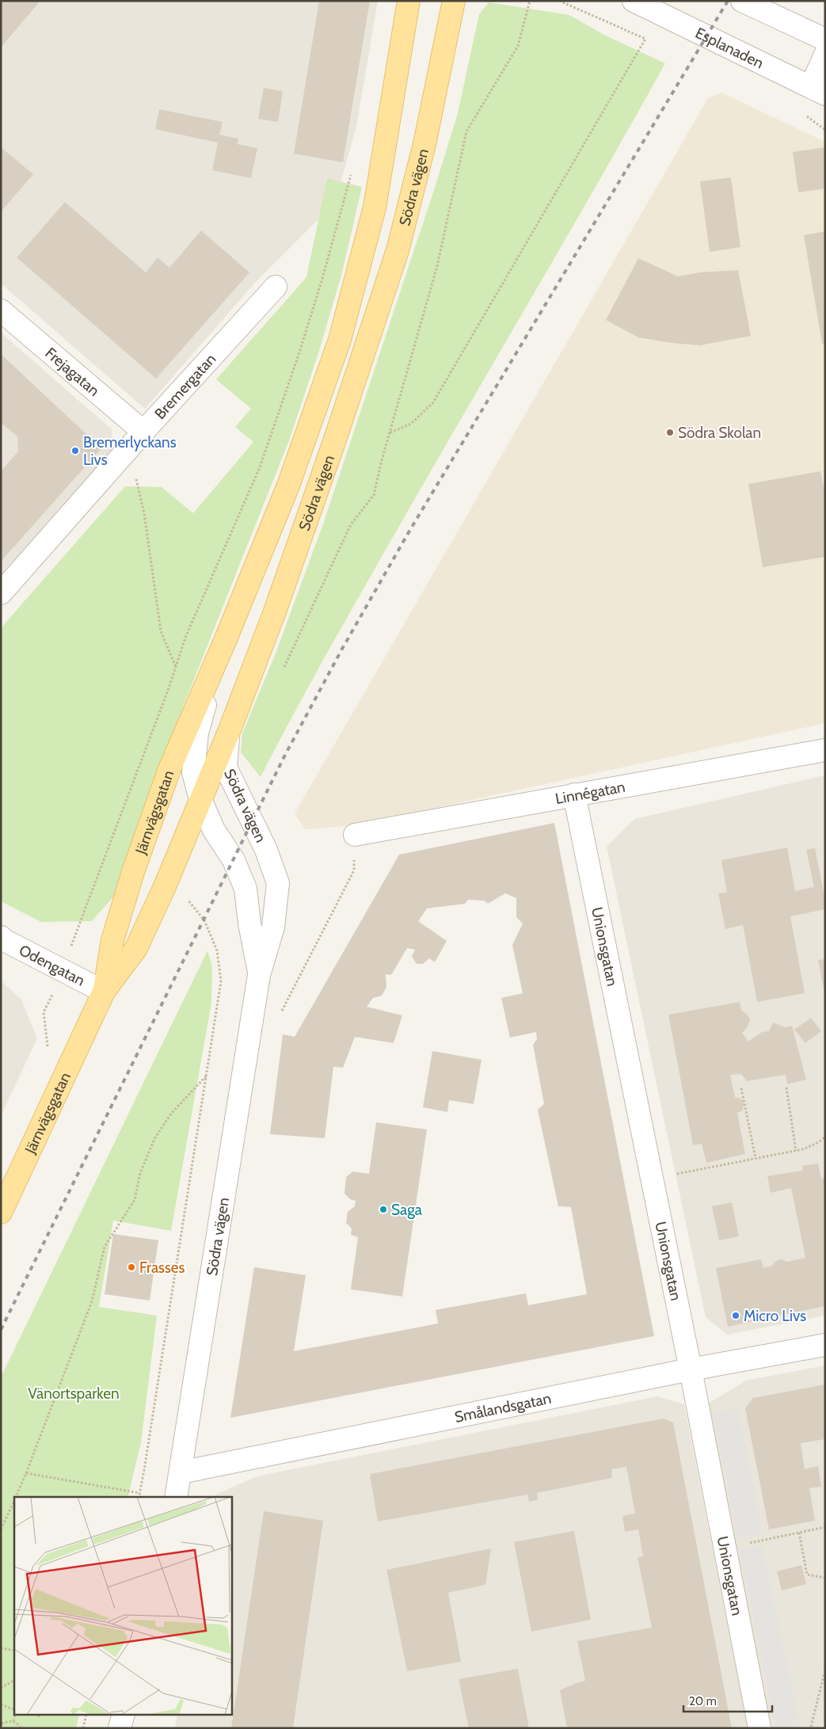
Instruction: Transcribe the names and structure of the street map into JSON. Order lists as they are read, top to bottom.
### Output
{
  "streets": {
    "main road": ["Södra vägen", "Järnvägsgatan"],
    "street": [
      "Esplanaden",
      "Frejagatan",
      "Bremergatan",
      "Linnégatan",
      "Unionsgatan",
      "Odengatan",
      "Smålandsgatan"
    ]
  },
  "crossings": [
    ["Södra vägen", "Järnvägsgatan"],
    ["Södra vägen", "Smålandsgatan"],
    ["Frejagatan", "Bremergatan"],
    ["Linnégatan", "Unionsgatan"],
    ["Järnvägsgatan", "Odengatan"],
    ["Unionsgatan", "Smålandsgatan"]
  ],
  "parks": ["Vänortsparken"],
  "places": [
    "Södra Skolan",
    "Bremerlyckans Livs",
    "Saga",
    "Frasses",
    "Micro Livs"
  ],
  "scale_bar": "20 m"
}
